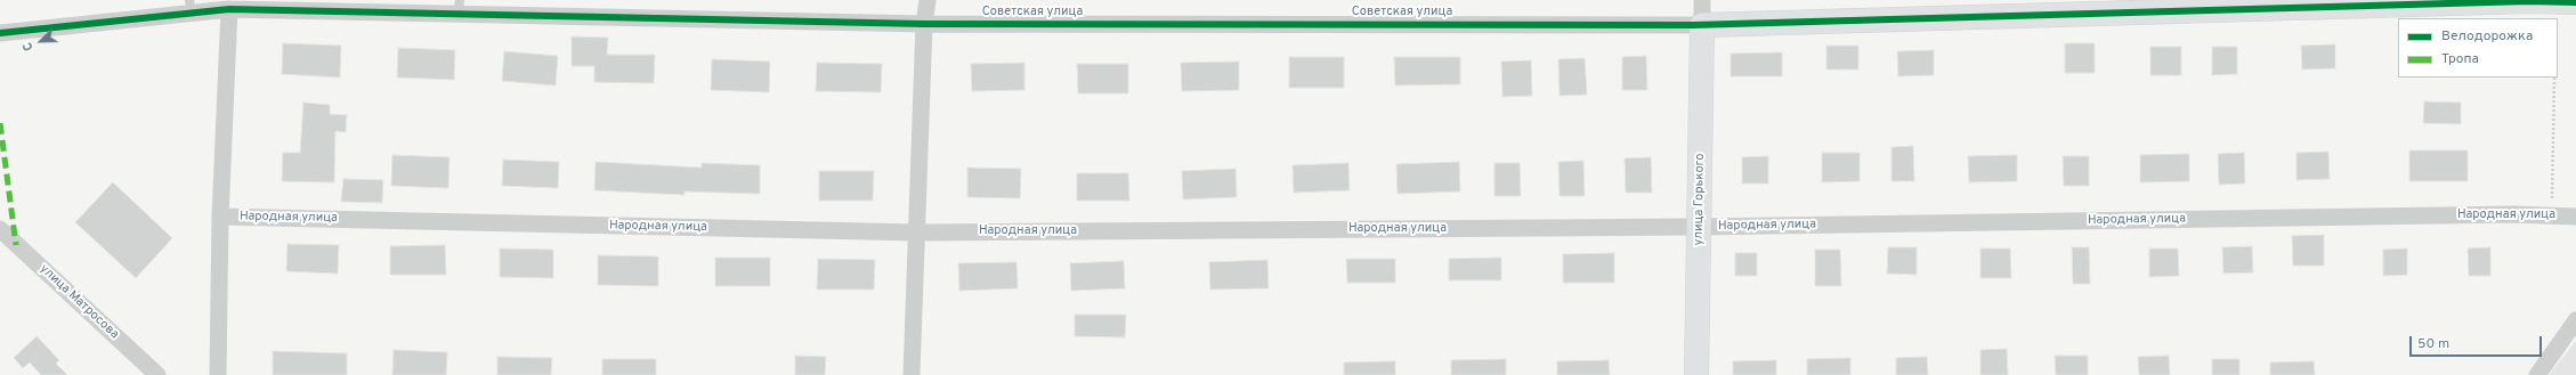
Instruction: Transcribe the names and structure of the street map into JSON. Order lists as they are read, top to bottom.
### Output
{
  "streets": {
    "street": [
      "Советская улица",
      "улица Горького",
      "Народная улица",
      "улица Матросова"
    ]
  },
  "crossings": [
    ["Советская улица", "улица Горького"],
    ["улица Горького", "Народная улица"]
  ],
  "legend": ["Велодорожка", "Тропа"],
  "scale_bar": "50 m",
  "north": "bottom left"
}
